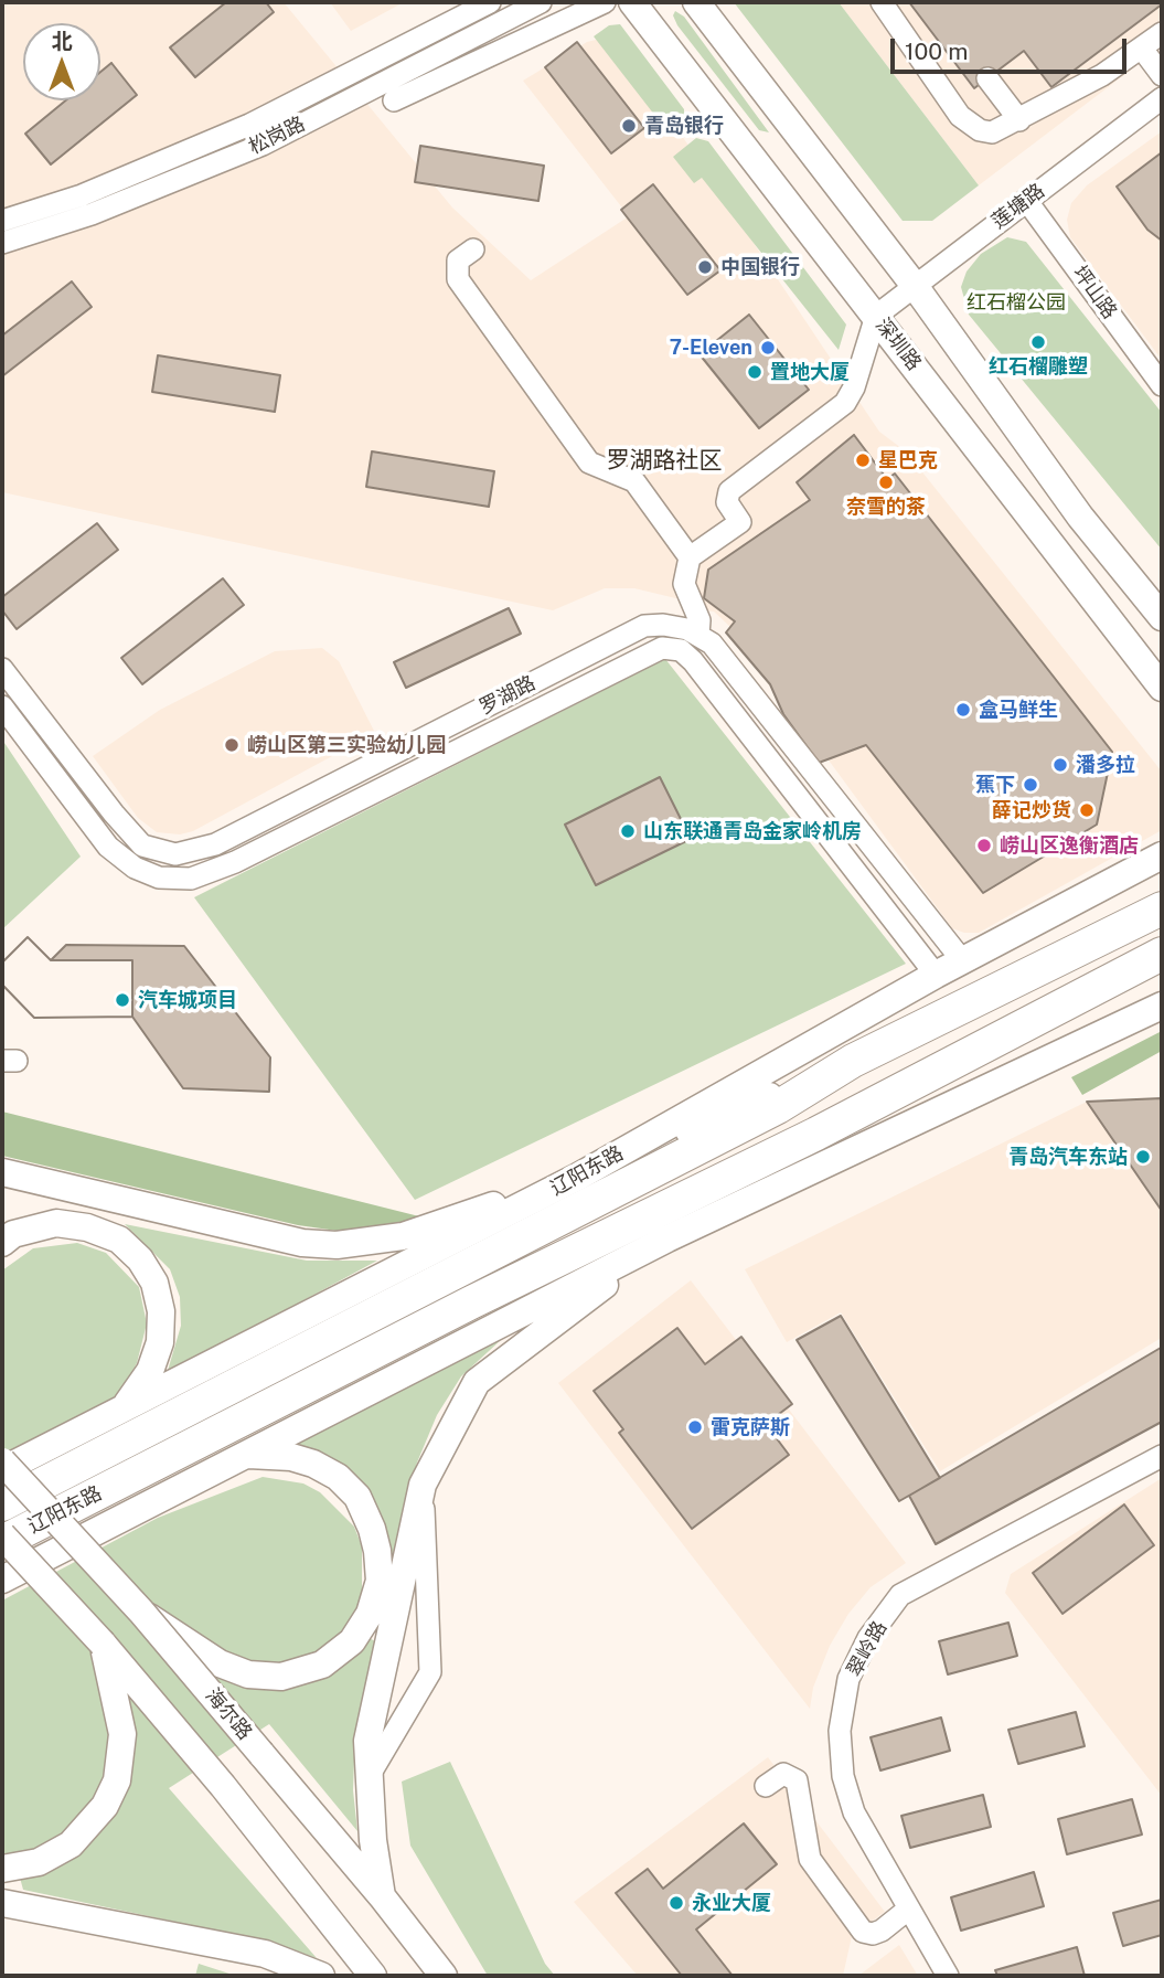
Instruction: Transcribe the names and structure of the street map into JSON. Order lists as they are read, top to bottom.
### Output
{
  "streets": {
    "highway": ["辽阳东路"],
    "main road": ["深圳路", "海尔路"],
    "street": [
      "松岗路",
      "莲塘路",
      "坪山路",
      "罗湖路",
      "翠岭路"
    ]
  },
  "crossings": [
    ["莲塘路", "坪山路"],
    ["莲塘路", "深圳路"],
    ["罗湖路", "辽阳东路"]
  ],
  "districts": ["罗湖路社区"],
  "parks": ["红石榴公园"],
  "places": [
    "青岛银行",
    "中国银行",
    "红石榴雕塑",
    "7-Eleven",
    "置地大厦",
    "星巴克",
    "奈雪的茶",
    "盒马鲜生",
    "崂山区第三实验幼儿园",
    "潘多拉",
    "蕉下",
    "薛记炒货",
    "山东联通青岛金家岭机房",
    "崂山区逸衡酒店",
    "汽车城项目",
    "青岛汽车东站",
    "雷克萨斯",
    "永业大厦"
  ],
  "scale_bar": "100 m",
  "north": "top"
}
